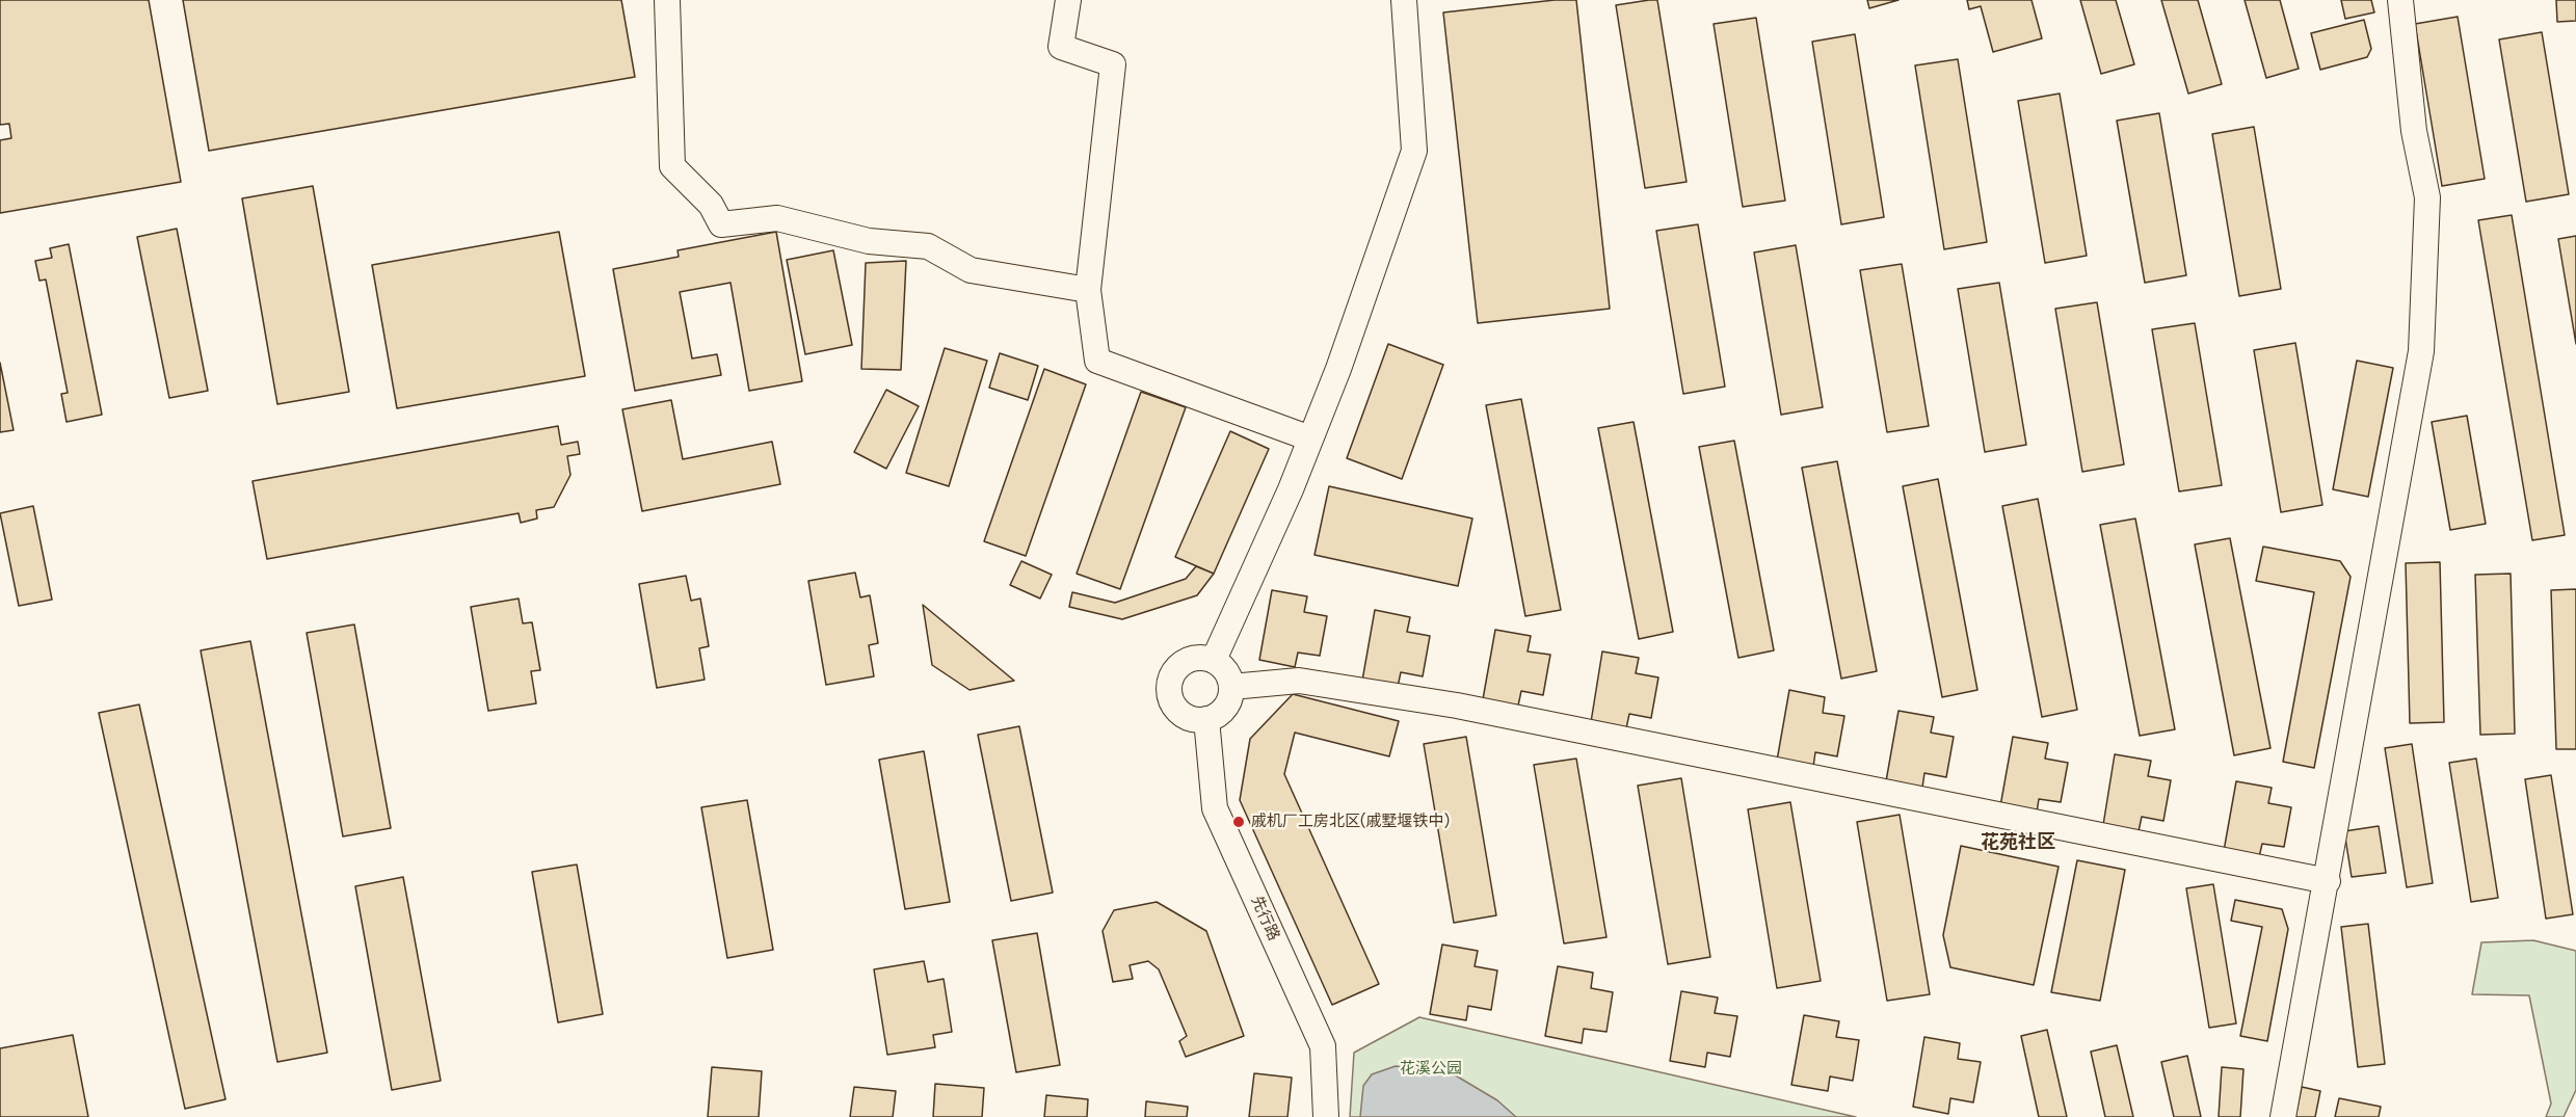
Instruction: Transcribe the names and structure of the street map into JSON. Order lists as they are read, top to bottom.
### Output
{
  "streets": {
    "street": ["先行路"]
  },
  "districts": ["花苑社区"],
  "parks": ["花溪公园"],
  "places": ["戚机厂工房北区(戚墅堰铁中)"]
}
